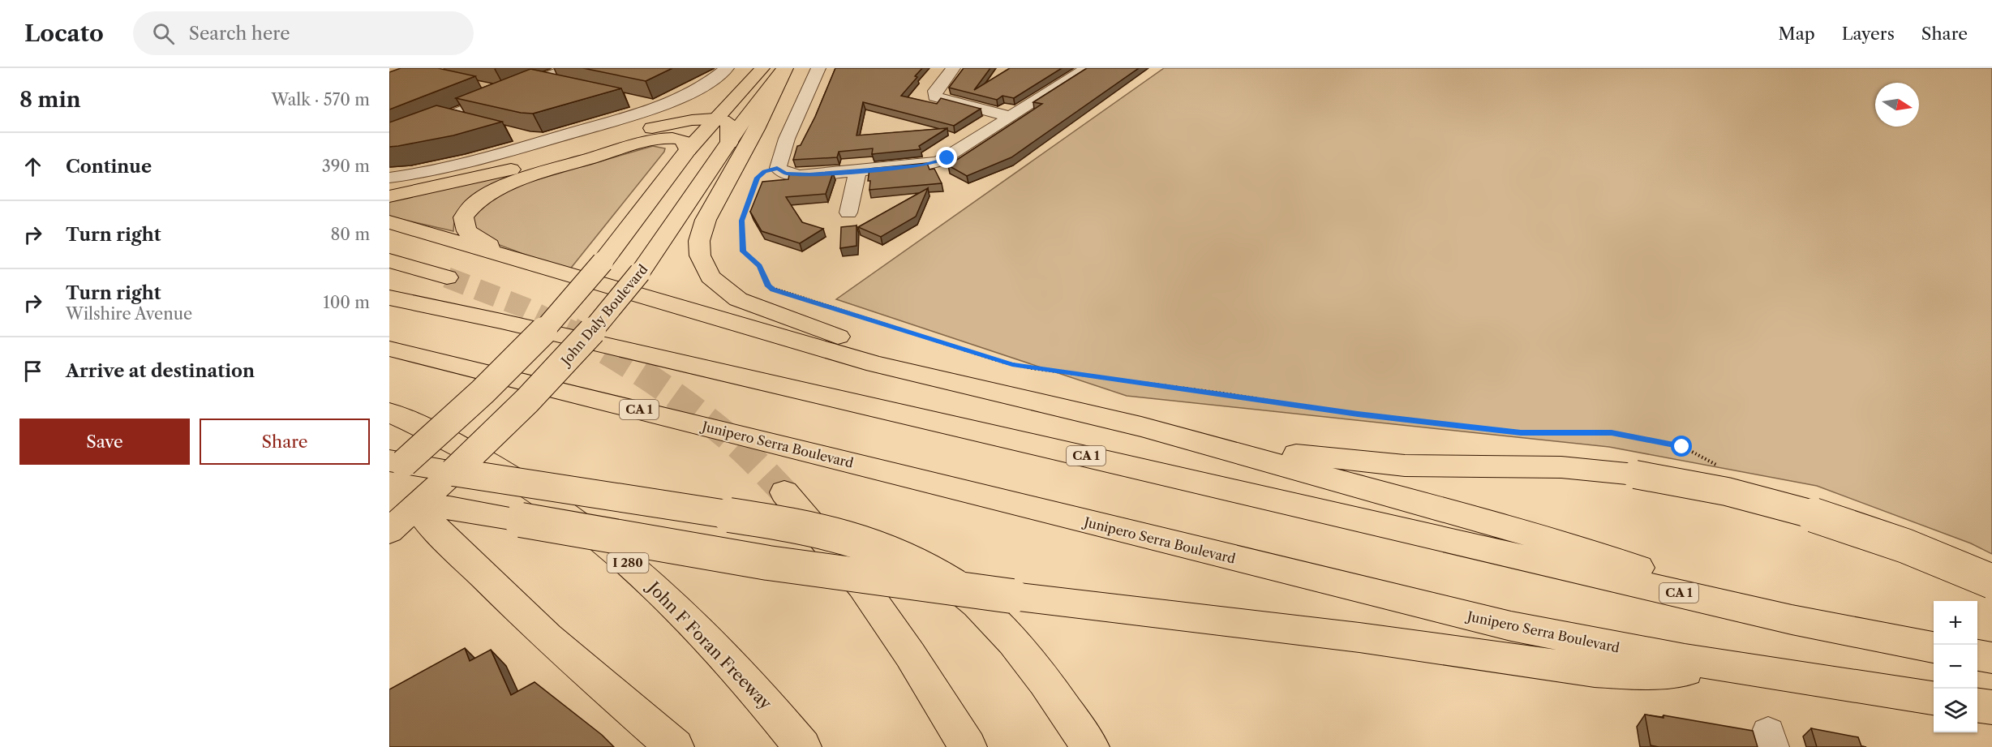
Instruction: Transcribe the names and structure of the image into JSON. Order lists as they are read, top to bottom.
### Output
{
  "streets": {
    "main road": [
      "John Daly Boulevard",
      "CA 1",
      "Junipero Serra Boulevard",
      "I 280",
      "John F Foran Freeway"
    ]
  },
  "north": "right",
  "page": {
    "header": "Locato",
    "search": "Search here",
    "nav": ["Map", "Layers", "Share"],
    "heading": ["8 min", "Walk · 570 m"],
    "list": [
      ["Continue", "390 m"],
      ["Turn right", "80 m"],
      ["Turn right", "Wilshire Avenue", "100 m"],
      "Arrive at destination"
    ],
    "buttons": ["Save", "Share"],
    "map_buttons": ["+", "−"]
  }
}
